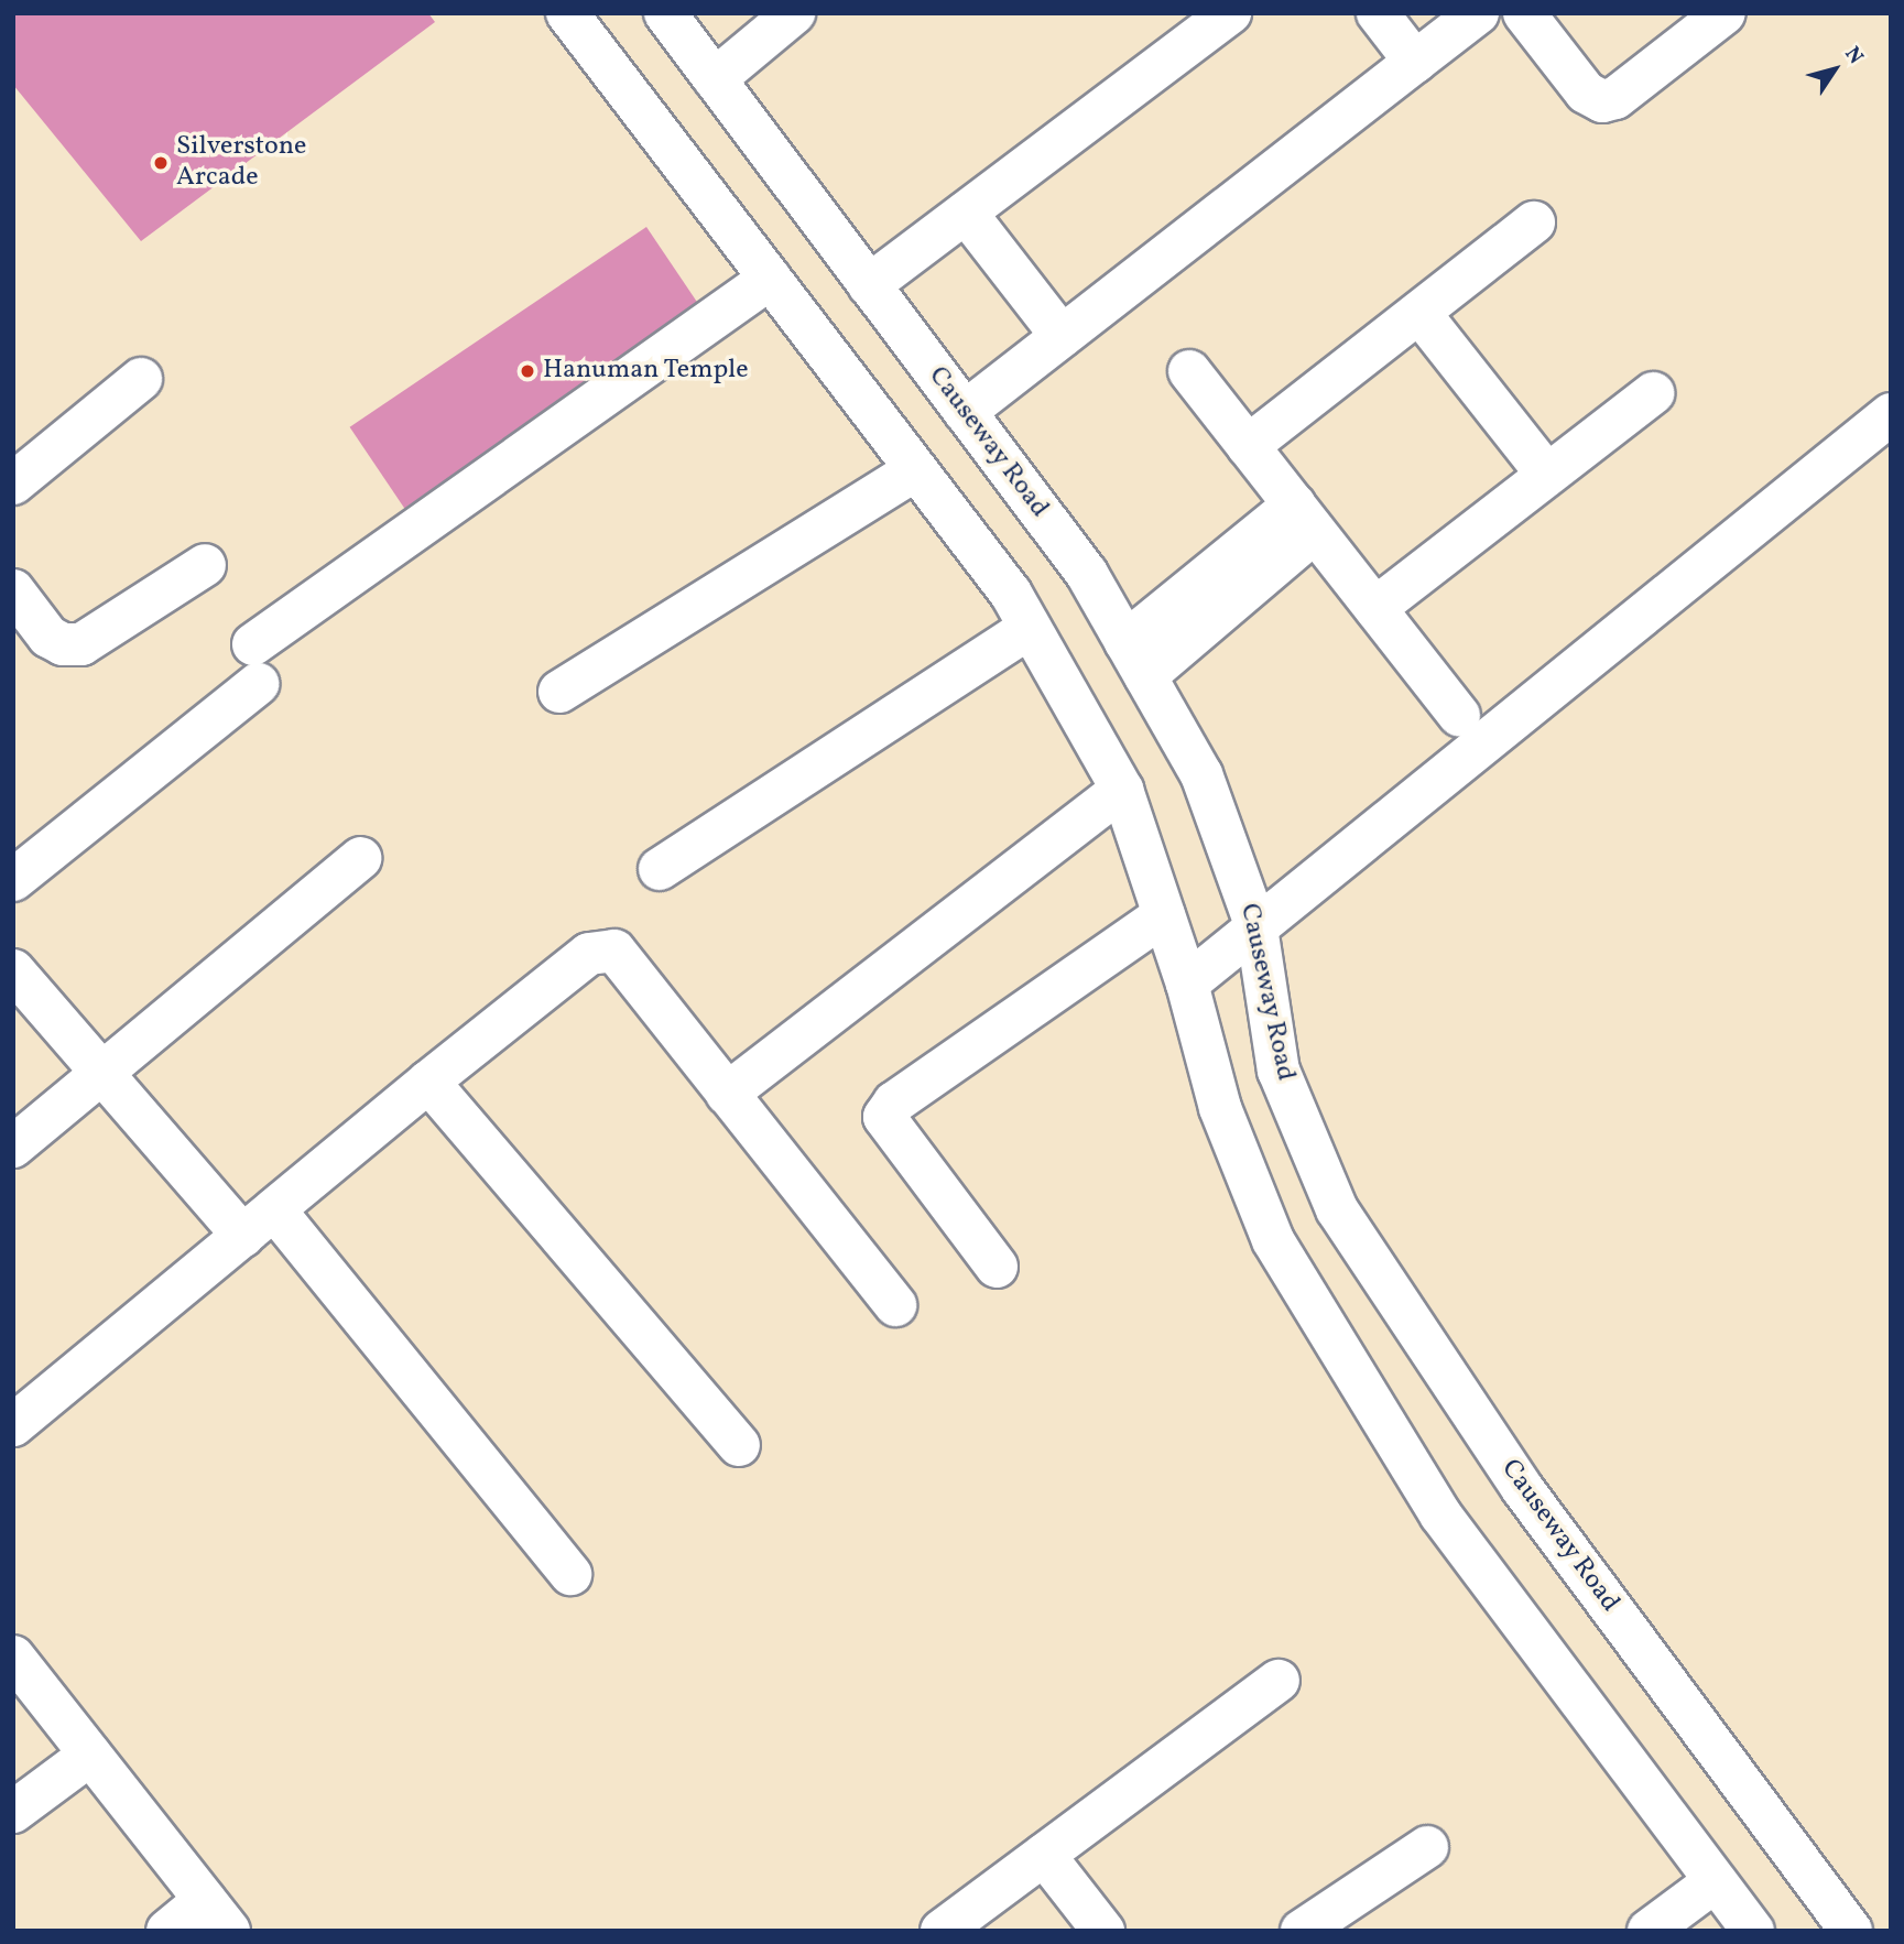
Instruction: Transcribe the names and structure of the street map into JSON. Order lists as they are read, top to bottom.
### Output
{
  "streets": {
    "street": ["Causeway Road"]
  },
  "places": ["Silverstone Arcade", "Hanuman Temple"],
  "north": "top right"
}
